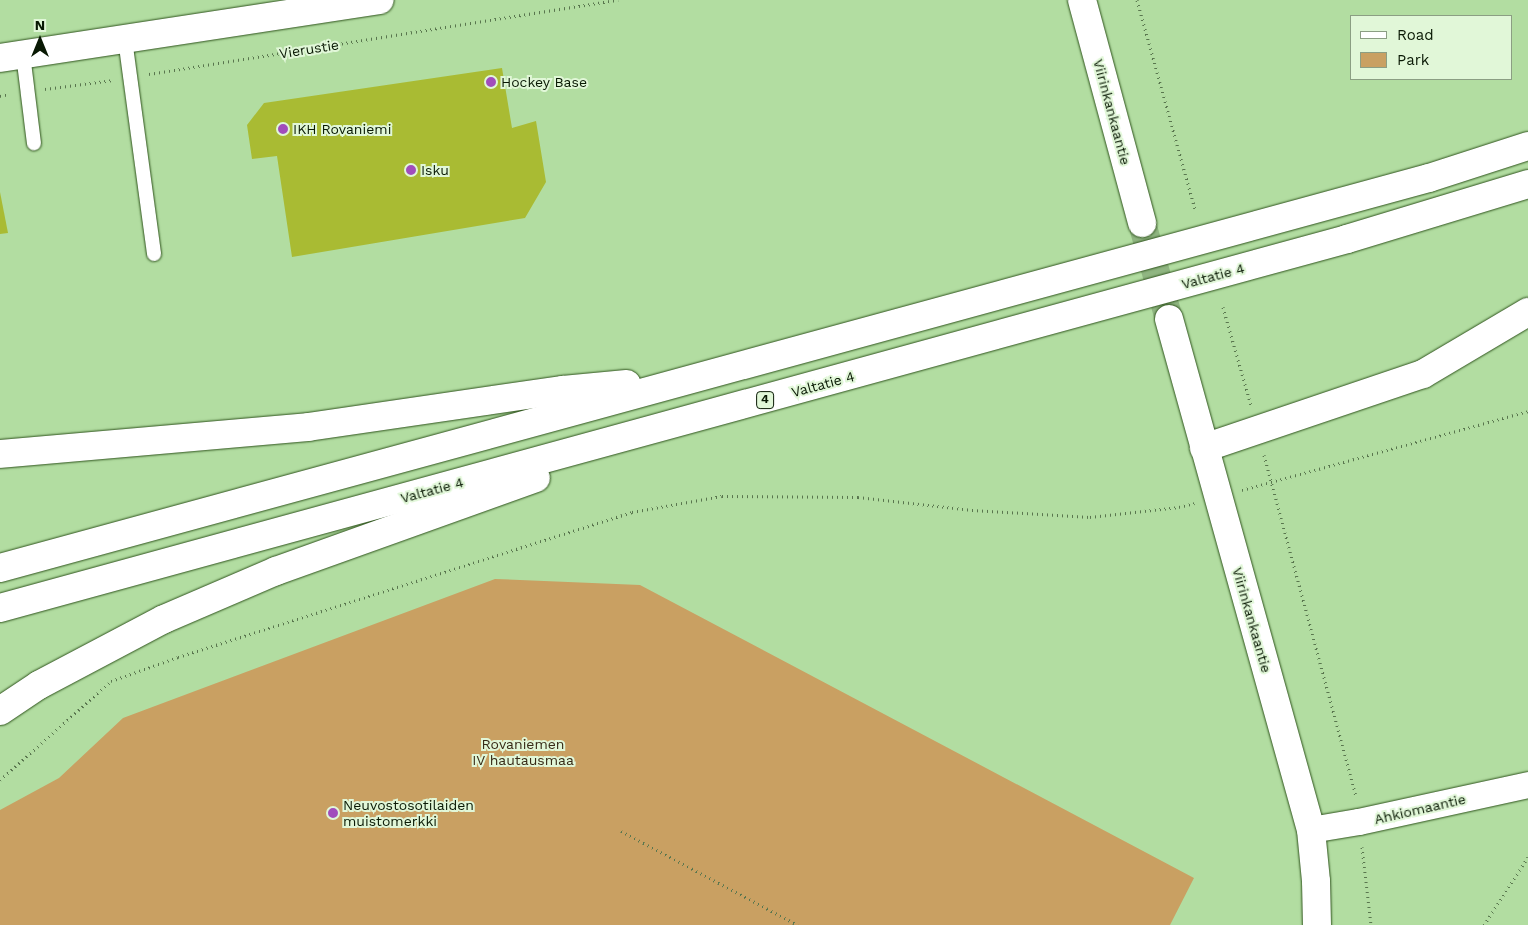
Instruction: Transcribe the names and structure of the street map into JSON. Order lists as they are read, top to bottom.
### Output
{
  "streets": {
    "main road": ["Viirinkankaantie", "Valtatie 4", "4"],
    "street": ["Ahkiomaantie"],
    "path": ["Vierustie"]
  },
  "crossings": [
    ["Viirinkankaantie", "Ahkiomaantie"]
  ],
  "parks": ["Rovaniemen IV hautausmaa"],
  "places": [
    "Hockey Base",
    "IKH Rovaniemi",
    "Isku",
    "Neuvostosotilaiden muistomerkki"
  ],
  "legend": ["Road", "Park"],
  "north": "top"
}
